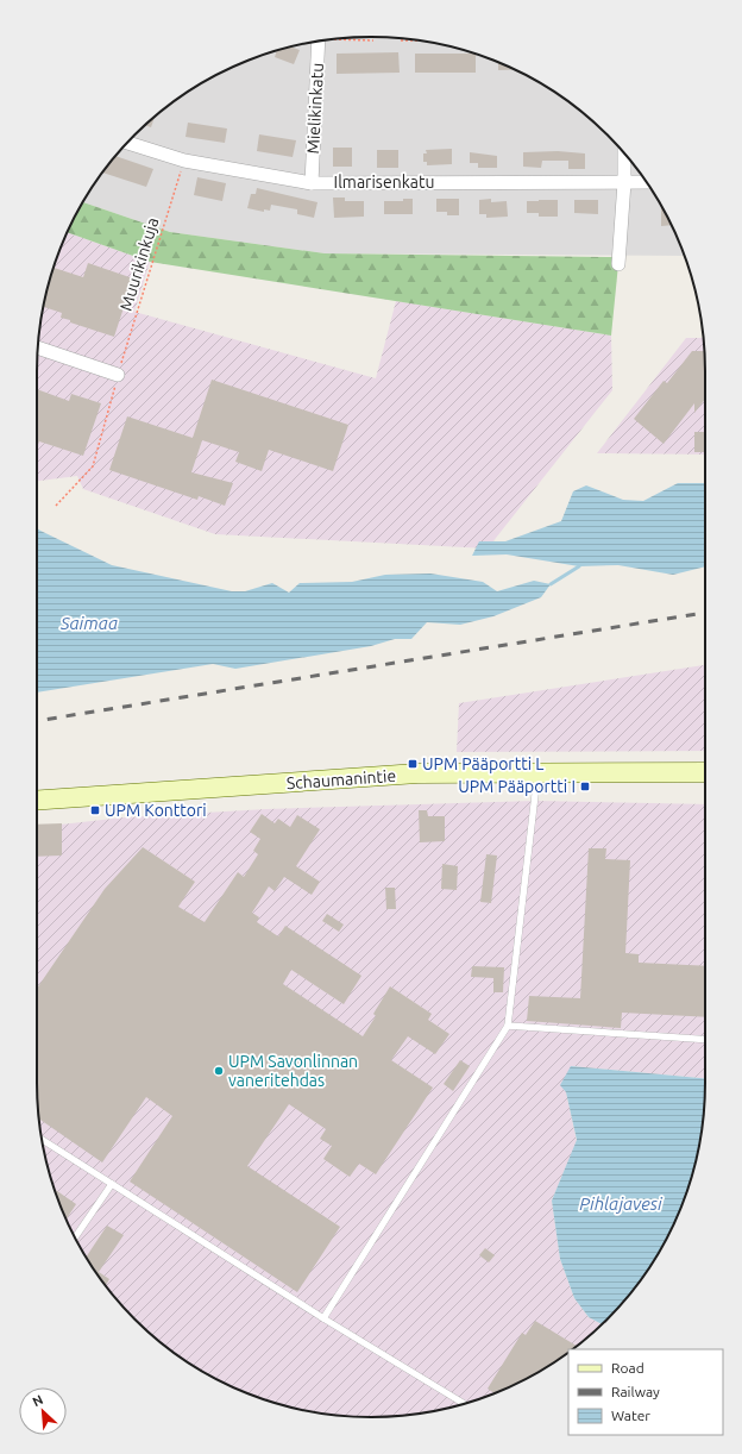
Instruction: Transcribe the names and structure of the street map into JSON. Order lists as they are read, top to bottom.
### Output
{
  "streets": {
    "street": ["Mielikinkatu", "Ilmarisenkatu", "Schaumanintie"],
    "path": ["Muurikinkuja"]
  },
  "crossings": [
    ["Mielikinkatu", "Ilmarisenkatu"],
    ["Ilmarisenkatu", "Muurikinkuja"]
  ],
  "water": ["Saimaa", "Pihlajavesi"],
  "places": {
    "transit": ["UPM Pääportti L", "UPM Pääportti I", "UPM Konttori"],
    "other": ["UPM Savonlinnan vaneritehdas"]
  },
  "legend": ["Road", "Railway", "Water"],
  "north": "top left"
}
